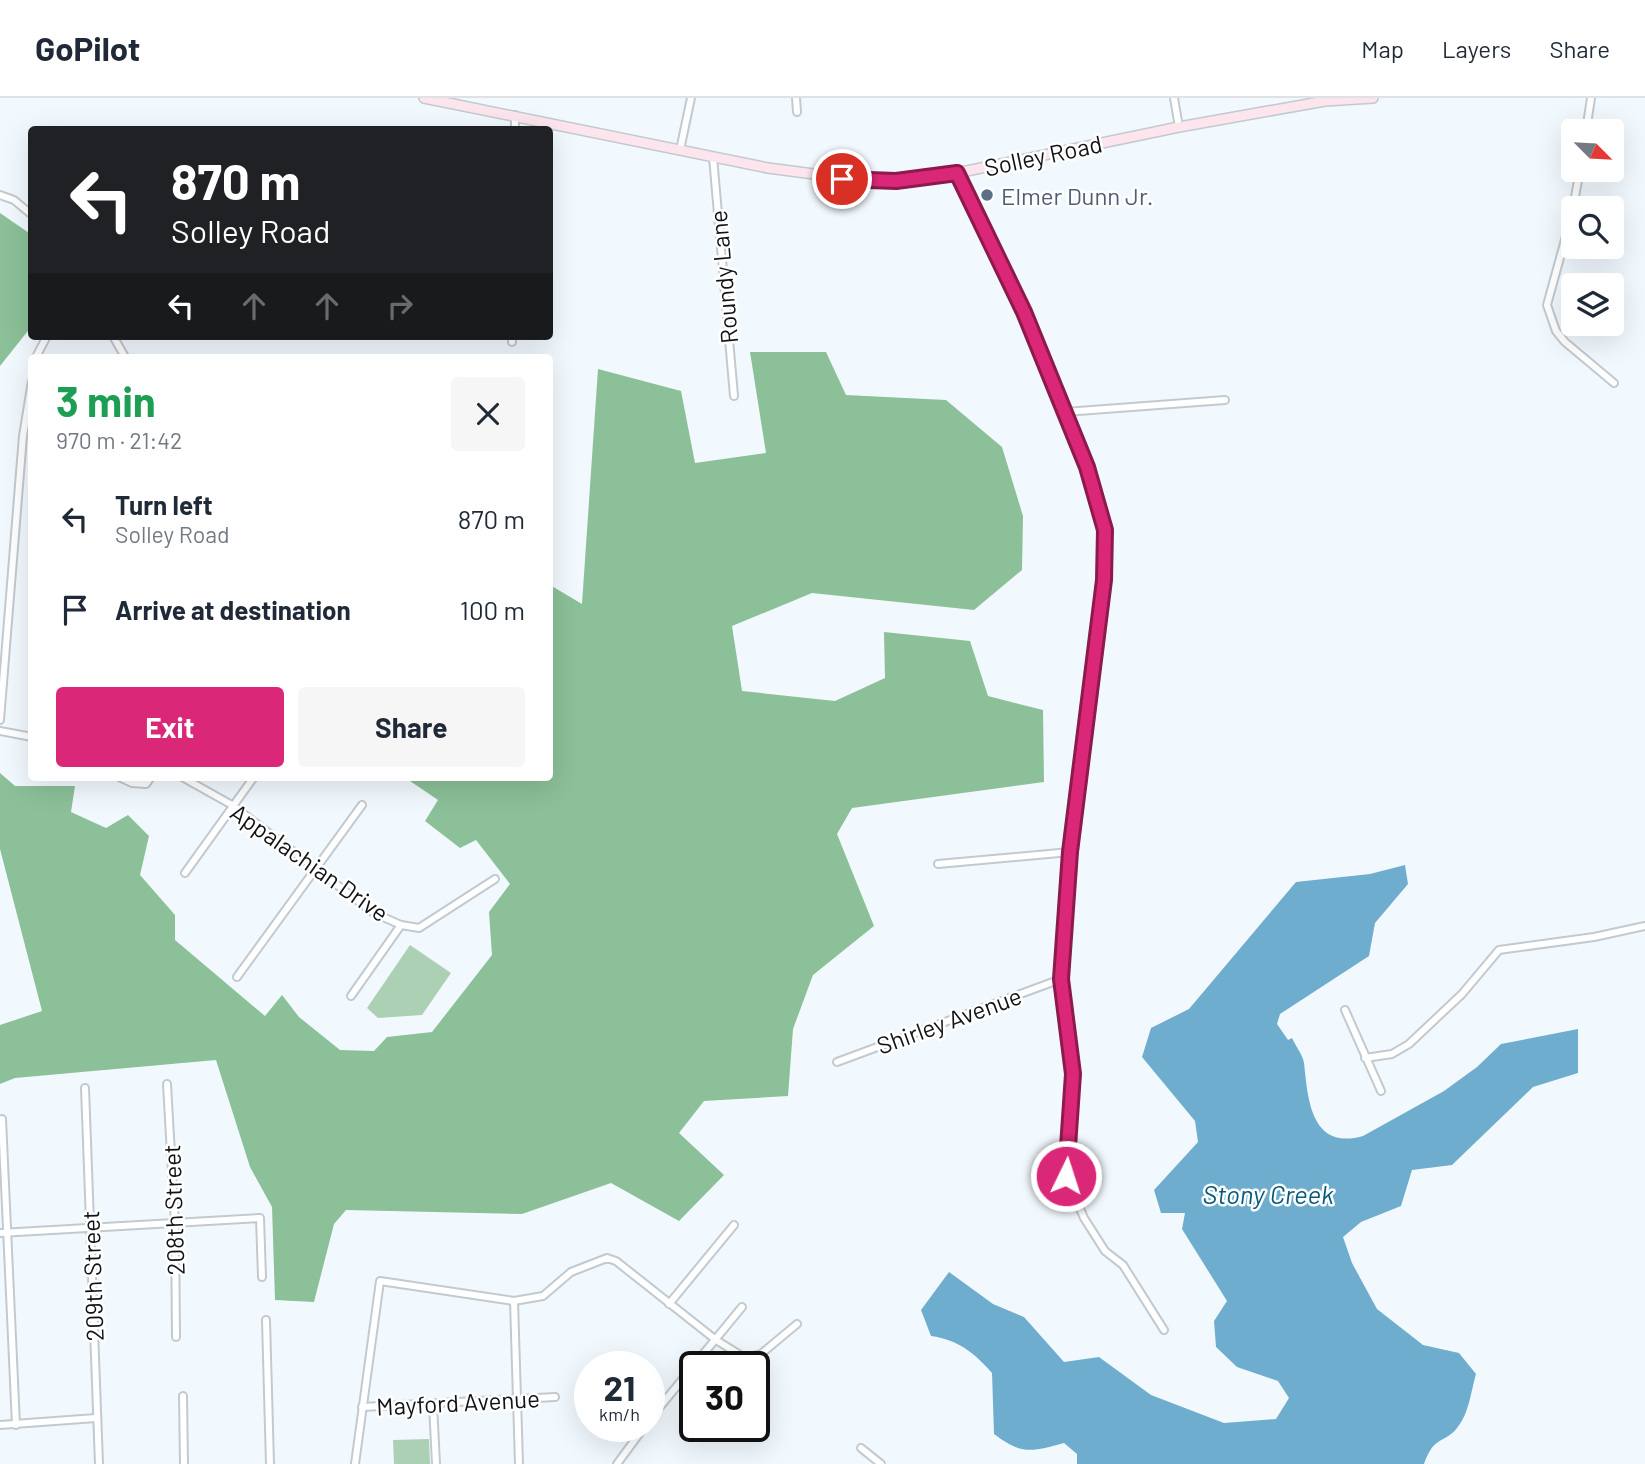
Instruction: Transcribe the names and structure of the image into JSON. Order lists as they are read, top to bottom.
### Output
{
  "streets": {
    "main road": ["Solley Road"],
    "street": [
      "Roundy Lane",
      "Appalachian Drive",
      "Shirley Avenue",
      "208th Street",
      "209th Street",
      "Mayford Avenue"
    ]
  },
  "crossings": [
    ["Solley Road", "Roundy Lane"]
  ],
  "water": ["Stony Creek"],
  "places": ["Elmer Dunn Jr."],
  "north": "bottom right",
  "page": {
    "header": "GoPilot",
    "nav": ["Map", "Layers", "Share"],
    "turn": ["870 m", "Solley Road"],
    "heading": ["3 min", "970 m · 21:42"],
    "list": [
      {
        "name": "Turn left",
        "note": "Solley Road",
        "value": "870 m"
      },
      {
        "name": "Arrive at destination",
        "value": "100 m"
      }
    ],
    "buttons": ["Exit", "Share"],
    "speed": "21 km/h",
    "limit": "30"
  }
}
